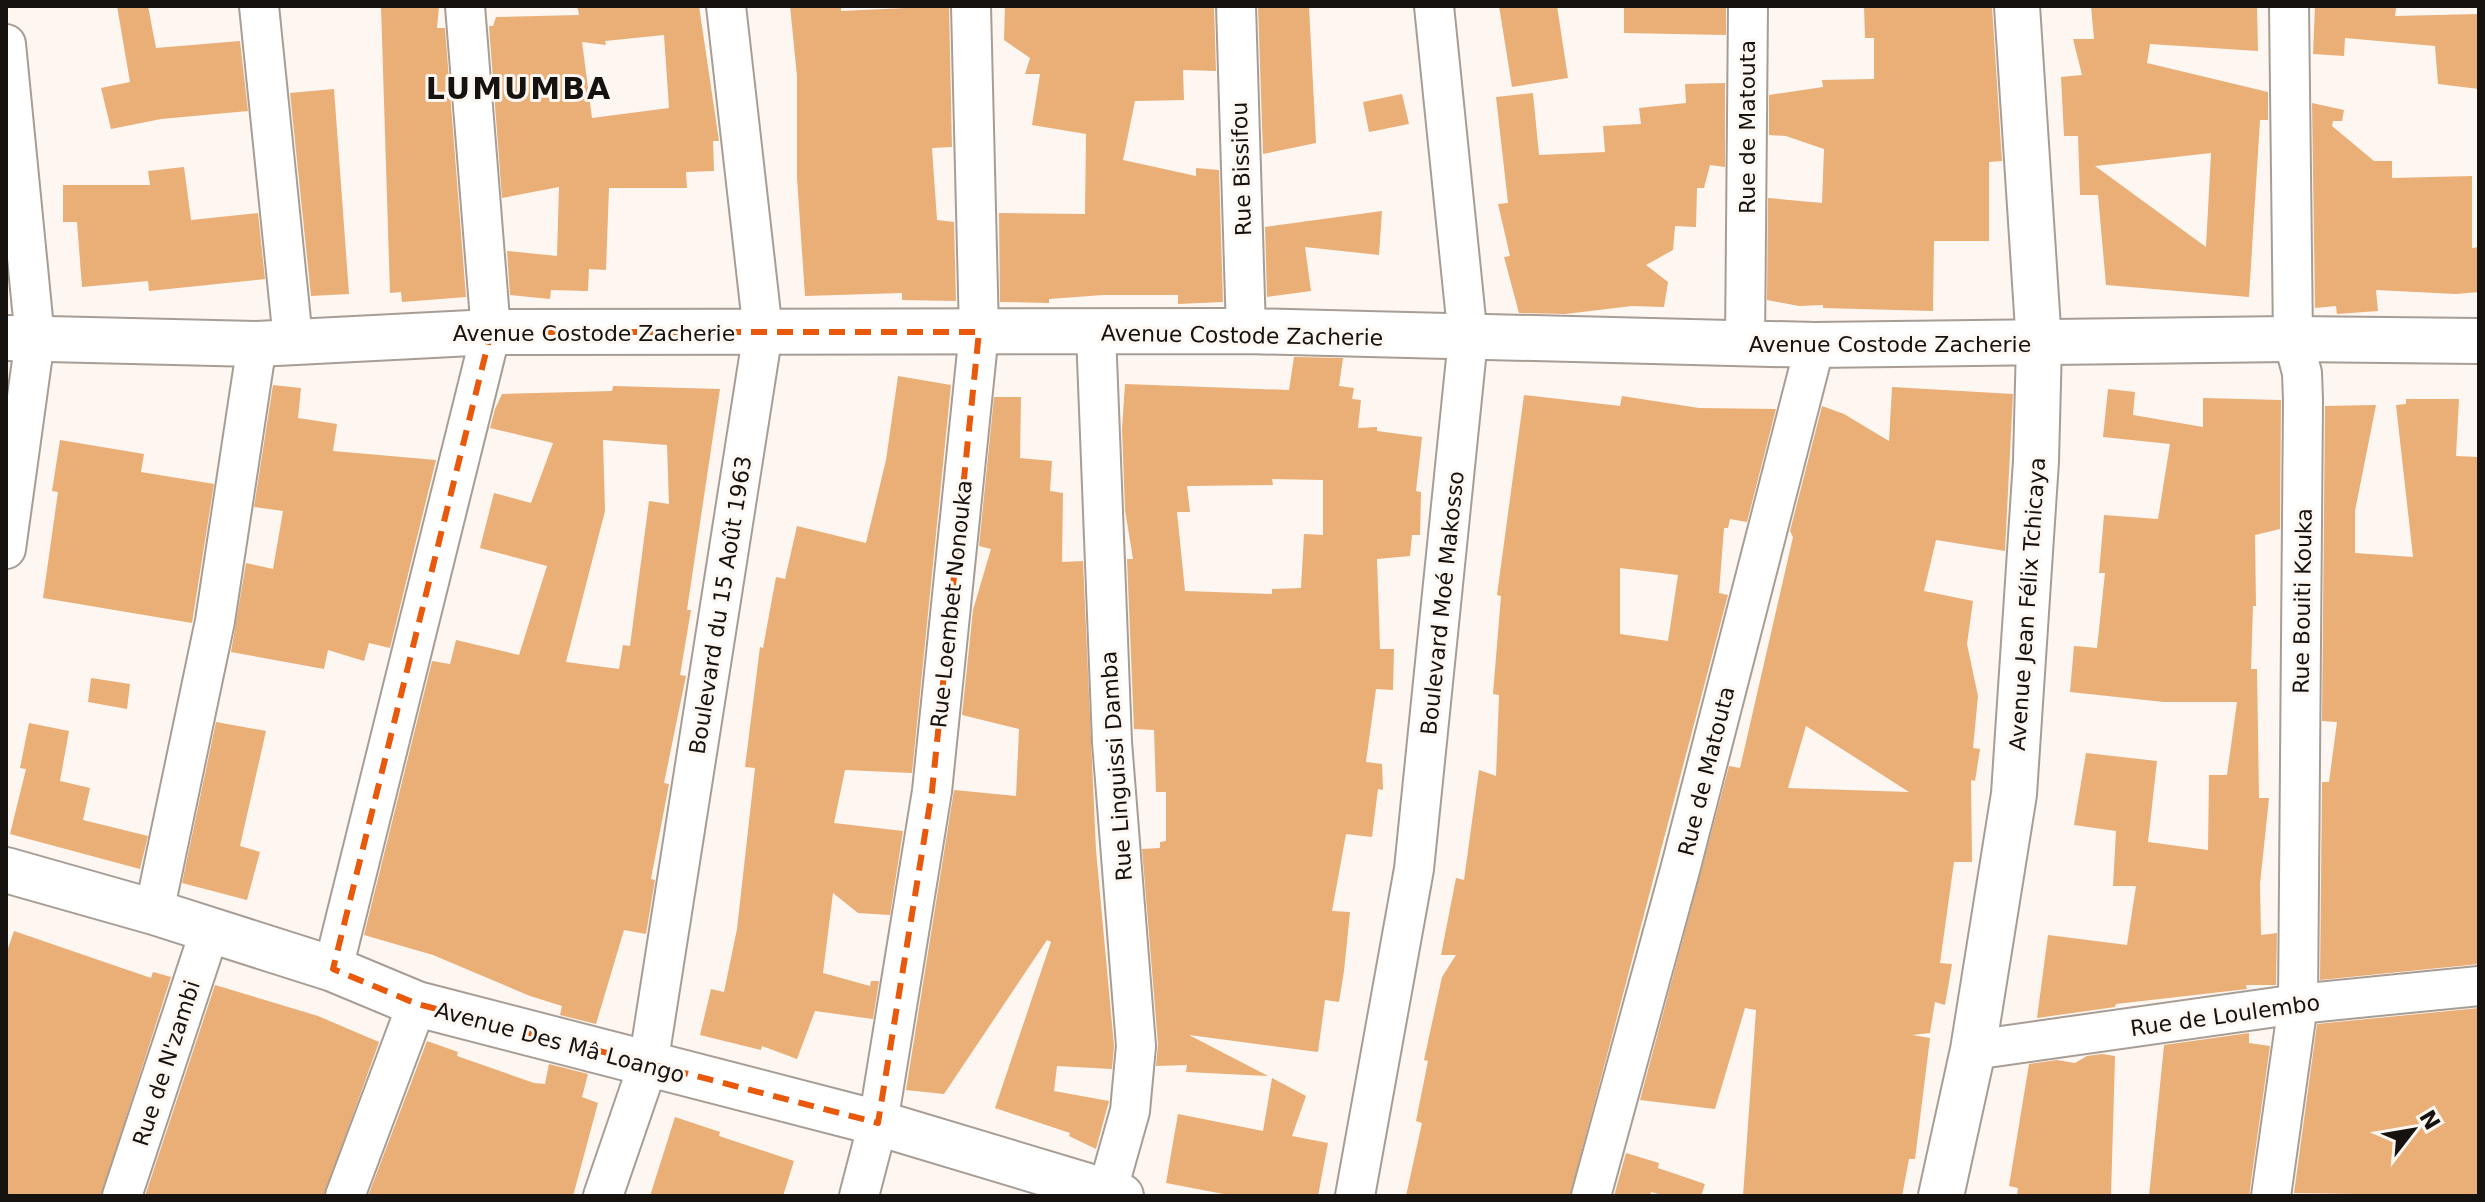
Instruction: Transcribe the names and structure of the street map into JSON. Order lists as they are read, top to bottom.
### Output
{
  "streets": {
    "street": [
      "Rue de Matouta",
      "Rue Bissifou",
      "Avenue Costode Zacherie",
      "Rue Bouiti Kouka",
      "Boulevard Moé Makosso",
      "Rue Loembet Nonouka",
      "Avenue Jean Félix Tchicaya",
      "Boulevard du 15 Août 1963",
      "Rue Linguissi Damba",
      "Rue de Loulembo",
      "Avenue Des Mâ Loango",
      "Rue de N'zambi"
    ]
  },
  "crossings": [
    ["Rue de Matouta", "Avenue Costode Zacherie"],
    ["Rue Bissifou", "Avenue Costode Zacherie"],
    ["Avenue Costode Zacherie", "Rue Bouiti Kouka"],
    ["Avenue Costode Zacherie", "Boulevard Moé Makosso"],
    ["Avenue Costode Zacherie", "Rue Loembet Nonouka"],
    ["Avenue Costode Zacherie", "Avenue Jean Félix Tchicaya"],
    ["Avenue Costode Zacherie", "Boulevard du 15 Août 1963"],
    ["Avenue Costode Zacherie", "Rue Linguissi Damba"],
    ["Rue Bouiti Kouka", "Rue de Loulembo"],
    ["Rue Loembet Nonouka", "Avenue Des Mâ Loango"],
    ["Avenue Jean Félix Tchicaya", "Rue de Loulembo"],
    ["Boulevard du 15 Août 1963", "Avenue Des Mâ Loango"],
    ["Rue Linguissi Damba", "Avenue Des Mâ Loango"],
    ["Avenue Des Mâ Loango", "Rue de N'zambi"]
  ],
  "districts": ["LUMUMBA"],
  "north": "top right"
}
